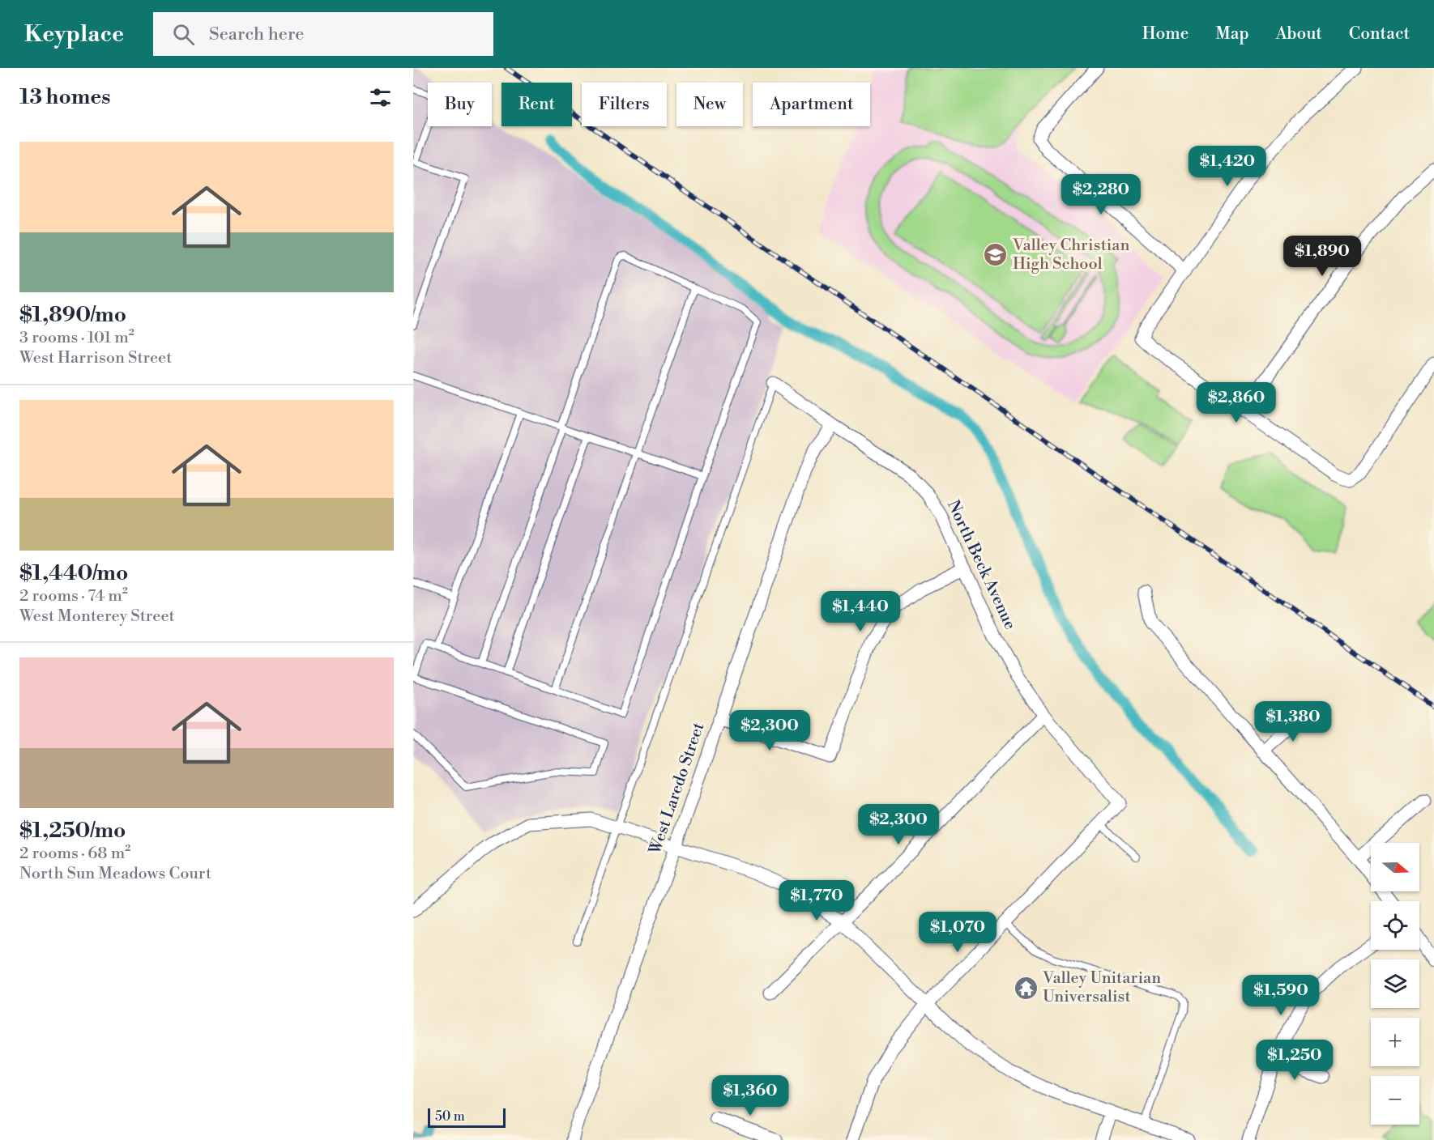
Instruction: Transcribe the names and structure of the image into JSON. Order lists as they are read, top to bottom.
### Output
{
  "streets": {
    "street": ["North Beck Avenue", "West Laredo Street"]
  },
  "crossings": [
    ["North Beck Avenue", "West Laredo Street"]
  ],
  "places": {
    "school or university": ["Valley Christian High School"],
    "temple": ["Valley Unitarian Universalist"]
  },
  "scale_bar": "50 m",
  "north": "right",
  "page": {
    "header": "Keyplace",
    "search": "Search here",
    "nav": [
      "Home",
      "Map",
      "About",
      "Contact"
    ],
    "heading": "13 homes",
    "chip": [
      "Buy",
      "Rent",
      "Filters",
      "New",
      "Apartment"
    ],
    "list": [
      {
        "name": "$1,890/mo",
        "note": "3 rooms · 101 m² · West Harrison Street"
      },
      {
        "name": "$1,440/mo",
        "note": "2 rooms · 74 m² · West Monterey Street"
      },
      {
        "name": "$1,250/mo",
        "note": "2 rooms · 68 m² · North Sun Meadows Court"
      }
    ],
    "price": [
      "$1,420",
      "$2,280",
      "$1,890",
      "$2,860",
      "$1,440",
      "$1,380",
      "$2,300",
      "$2,300",
      "$1,770",
      "$1,070",
      "$1,590",
      "$1,250",
      "$1,360"
    ],
    "map_buttons": ["+", "−"],
    "scale": "50 m"
  }
}
